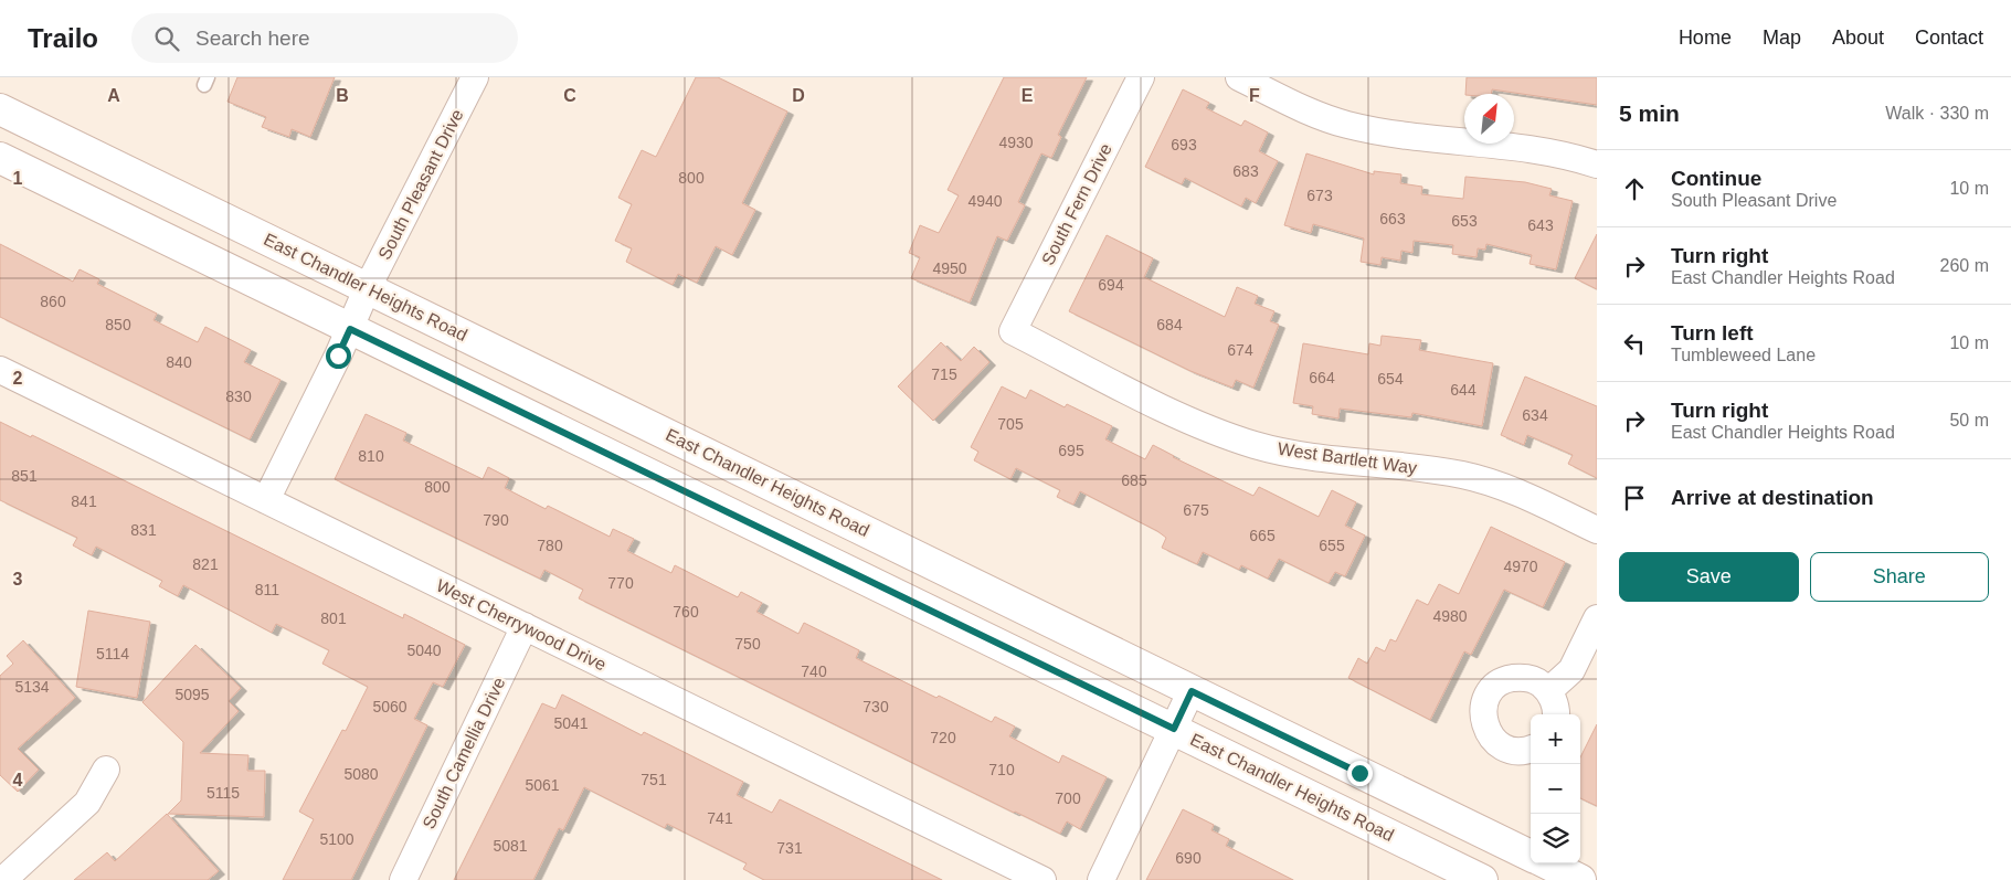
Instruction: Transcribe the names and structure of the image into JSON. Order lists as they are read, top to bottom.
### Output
{
  "streets": {
    "main road": ["East Chandler Heights Road"],
    "street": [
      "South Pleasant Drive",
      "South Fern Drive",
      "West Bartlett Way",
      "West Cherrywood Drive",
      "South Camellia Drive"
    ]
  },
  "crossings": [
    ["South Pleasant Drive", "East Chandler Heights Road"],
    ["South Pleasant Drive", "West Cherrywood Drive"],
    ["South Fern Drive", "West Bartlett Way"],
    ["West Cherrywood Drive", "South Camellia Drive"]
  ],
  "house_numbers": [
    "4930",
    "693",
    "683",
    "800",
    "673",
    "4940",
    "663",
    "653",
    "643",
    "4950",
    "694",
    "860",
    "850",
    "684",
    "674",
    "840",
    "715",
    "664",
    "654",
    "644",
    "830",
    "634",
    "705",
    "695",
    "810",
    "851",
    "685",
    "800",
    "841",
    "675",
    "790",
    "831",
    "665",
    "780",
    "655",
    "821",
    "4970",
    "770",
    "811",
    "760",
    "4980",
    "801",
    "750",
    "5040",
    "5114",
    "740",
    "5134",
    "5095",
    "5060",
    "730",
    "5041",
    "720",
    "710",
    "5080",
    "751",
    "5061",
    "5115",
    "700",
    "741",
    "5100",
    "5081",
    "731",
    "690"
  ],
  "north": "top right",
  "page": {
    "header": "Trailo",
    "search": "Search here",
    "nav": [
      "Home",
      "Map",
      "About",
      "Contact"
    ],
    "heading": ["5 min", "Walk · 330 m"],
    "list": [
      ["Continue", "South Pleasant Drive", "10 m"],
      ["Turn right", "East Chandler Heights Road", "260 m"],
      ["Turn left", "Tumbleweed Lane", "10 m"],
      ["Turn right", "East Chandler Heights Road", "50 m"],
      "Arrive at destination"
    ],
    "buttons": ["Save", "Share"],
    "map_buttons": ["+", "−"]
  },
  "grid": {
    "columns": [
      "A",
      "B",
      "C",
      "D",
      "E",
      "F"
    ],
    "rows": [
      "1",
      "2",
      "3",
      "4"
    ]
  }
}
